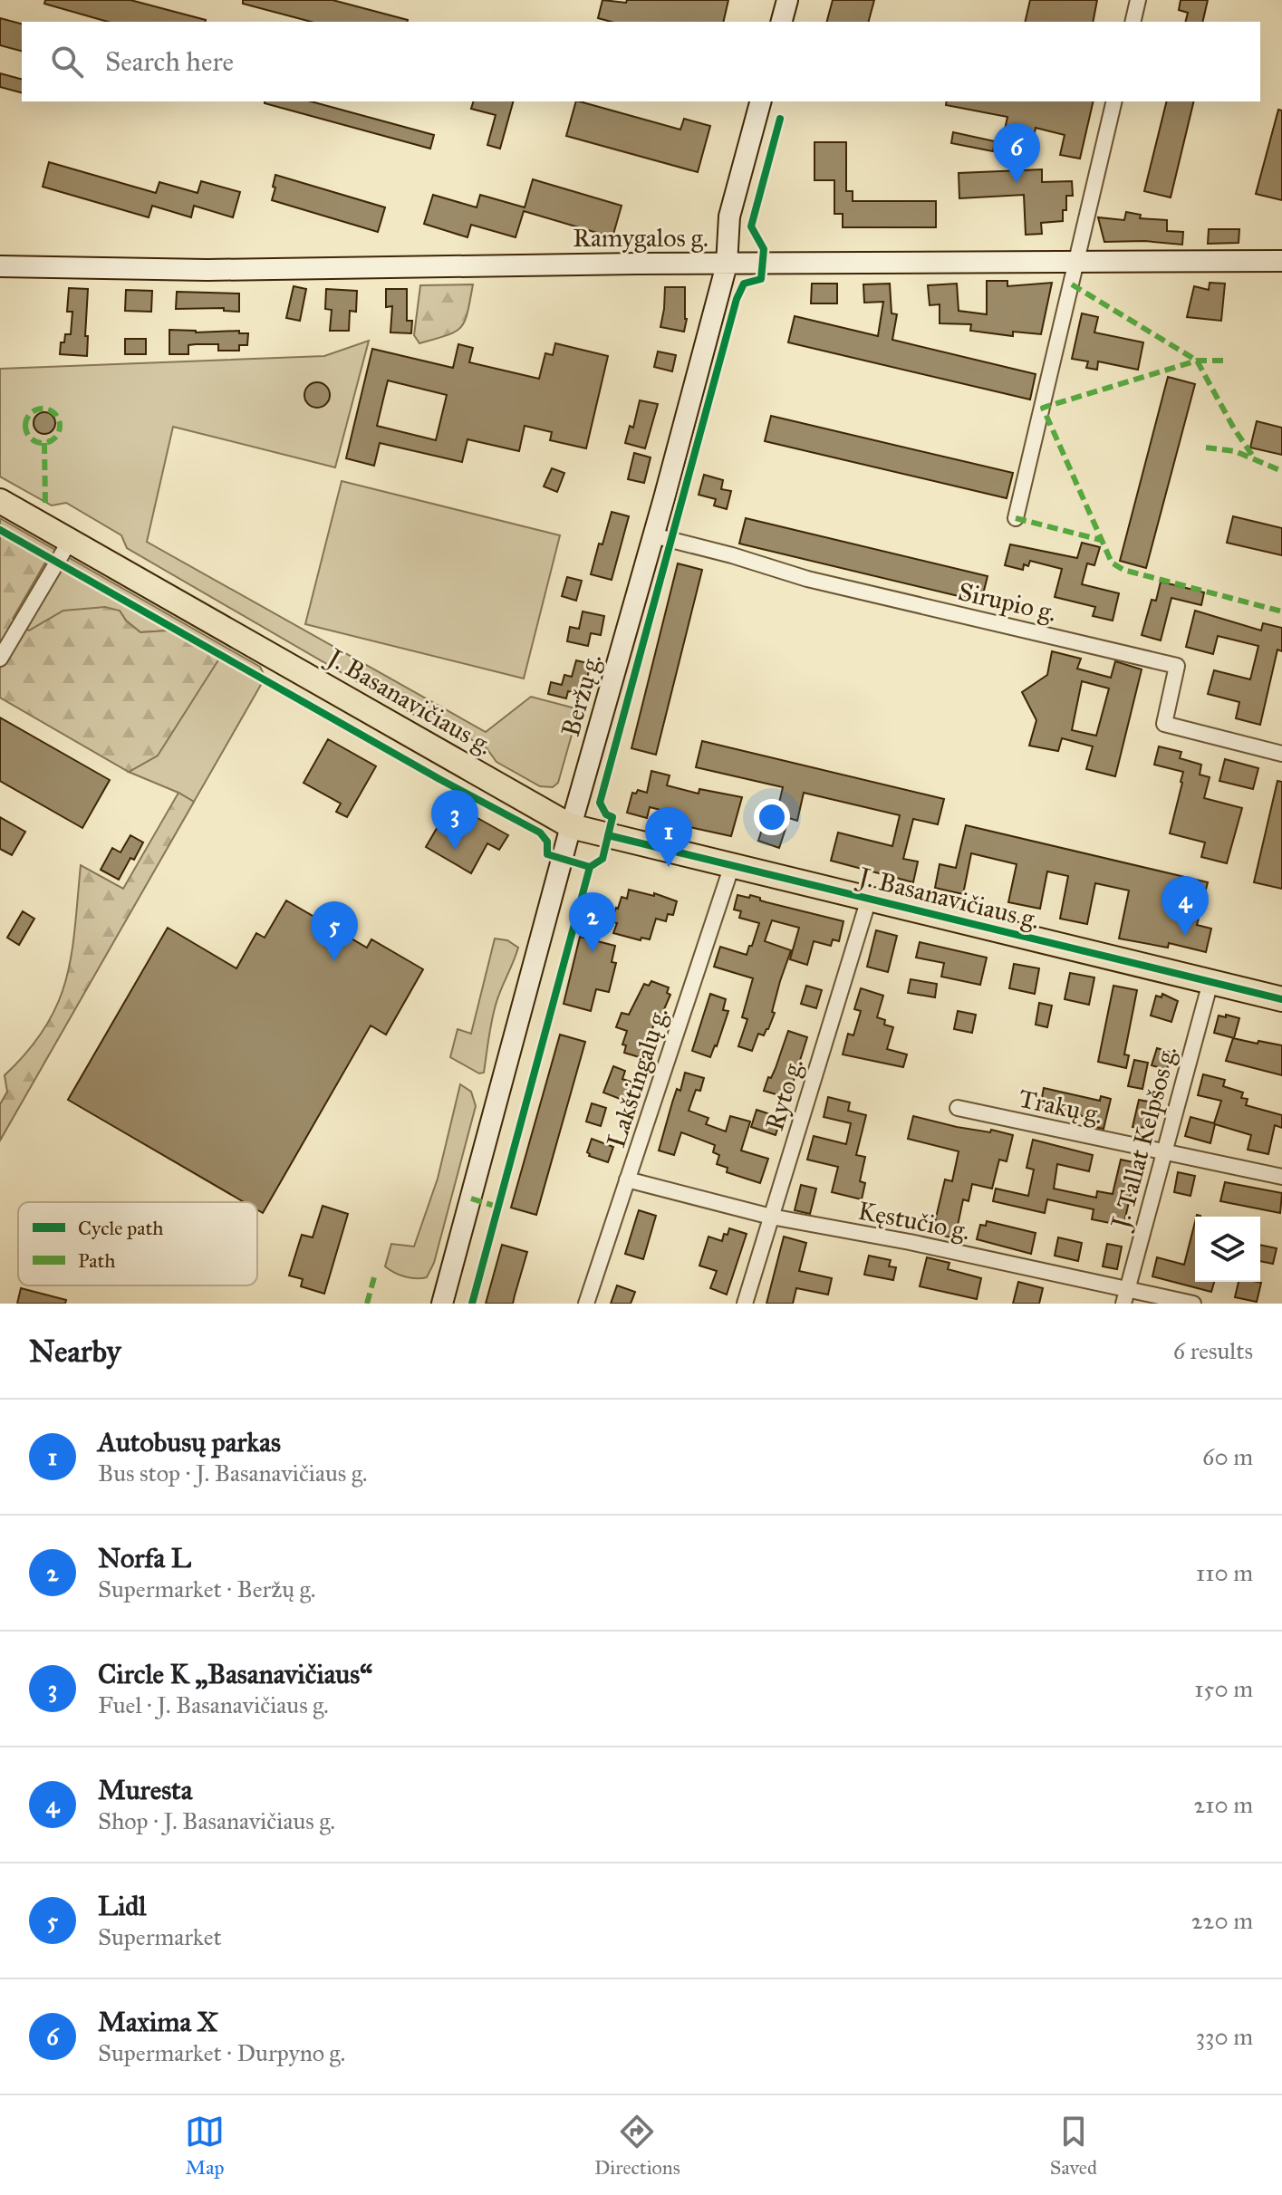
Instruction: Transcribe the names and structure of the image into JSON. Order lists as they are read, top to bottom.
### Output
{
  "streets": {
    "highway": ["J. Basanavičiaus g."],
    "main road": ["Ramygalos g.", "Beržų g."],
    "street": [
      "Sirupio g.",
      "Lakštingalų g.",
      "Ryto g.",
      "Trakų g.",
      "J. Tallat Kelpšos g.",
      "Kęstučio g."
    ]
  },
  "crossings": [
    ["Ramygalos g.", "Beržų g."],
    ["Sirupio g.", "Beržų g."],
    ["Beržų g.", "J. Basanavičiaus g."],
    ["J. Basanavičiaus g.", "Lakštingalų g."],
    ["J. Basanavičiaus g.", "Ryto g."],
    ["J. Basanavičiaus g.", "J. Tallat Kelpšos g."],
    ["Lakštingalų g.", "Kęstučio g."],
    ["Ryto g.", "Kęstučio g."],
    ["Trakų g.", "J. Tallat Kelpšos g."],
    ["J. Tallat Kelpšos g.", "Kęstučio g."]
  ],
  "legend": ["Cycle path", "Path"],
  "page": {
    "search": "Search here",
    "pins": [
      "6",
      "3",
      "1",
      "4",
      "2",
      "5"
    ],
    "heading": ["Nearby", "6 results"],
    "list": [
      {
        "mark": "1",
        "name": "Autobusų parkas",
        "note": "Bus stop · J. Basanavičiaus g.",
        "value": "60 m"
      },
      {
        "mark": "2",
        "name": "Norfa L",
        "note": "Supermarket · Beržų g.",
        "value": "110 m"
      },
      {
        "mark": "3",
        "name": "Circle K „Basanavičiaus“",
        "note": "Fuel · J. Basanavičiaus g.",
        "value": "150 m"
      },
      {
        "mark": "4",
        "name": "Muresta",
        "note": "Shop · J. Basanavičiaus g.",
        "value": "210 m"
      },
      {
        "mark": "5",
        "name": "Lidl",
        "note": "Supermarket",
        "value": "220 m"
      },
      {
        "mark": "6",
        "name": "Maxima X",
        "note": "Supermarket · Durpyno g.",
        "value": "330 m"
      }
    ],
    "nav": ["Map", "Directions", "Saved"]
  }
}
